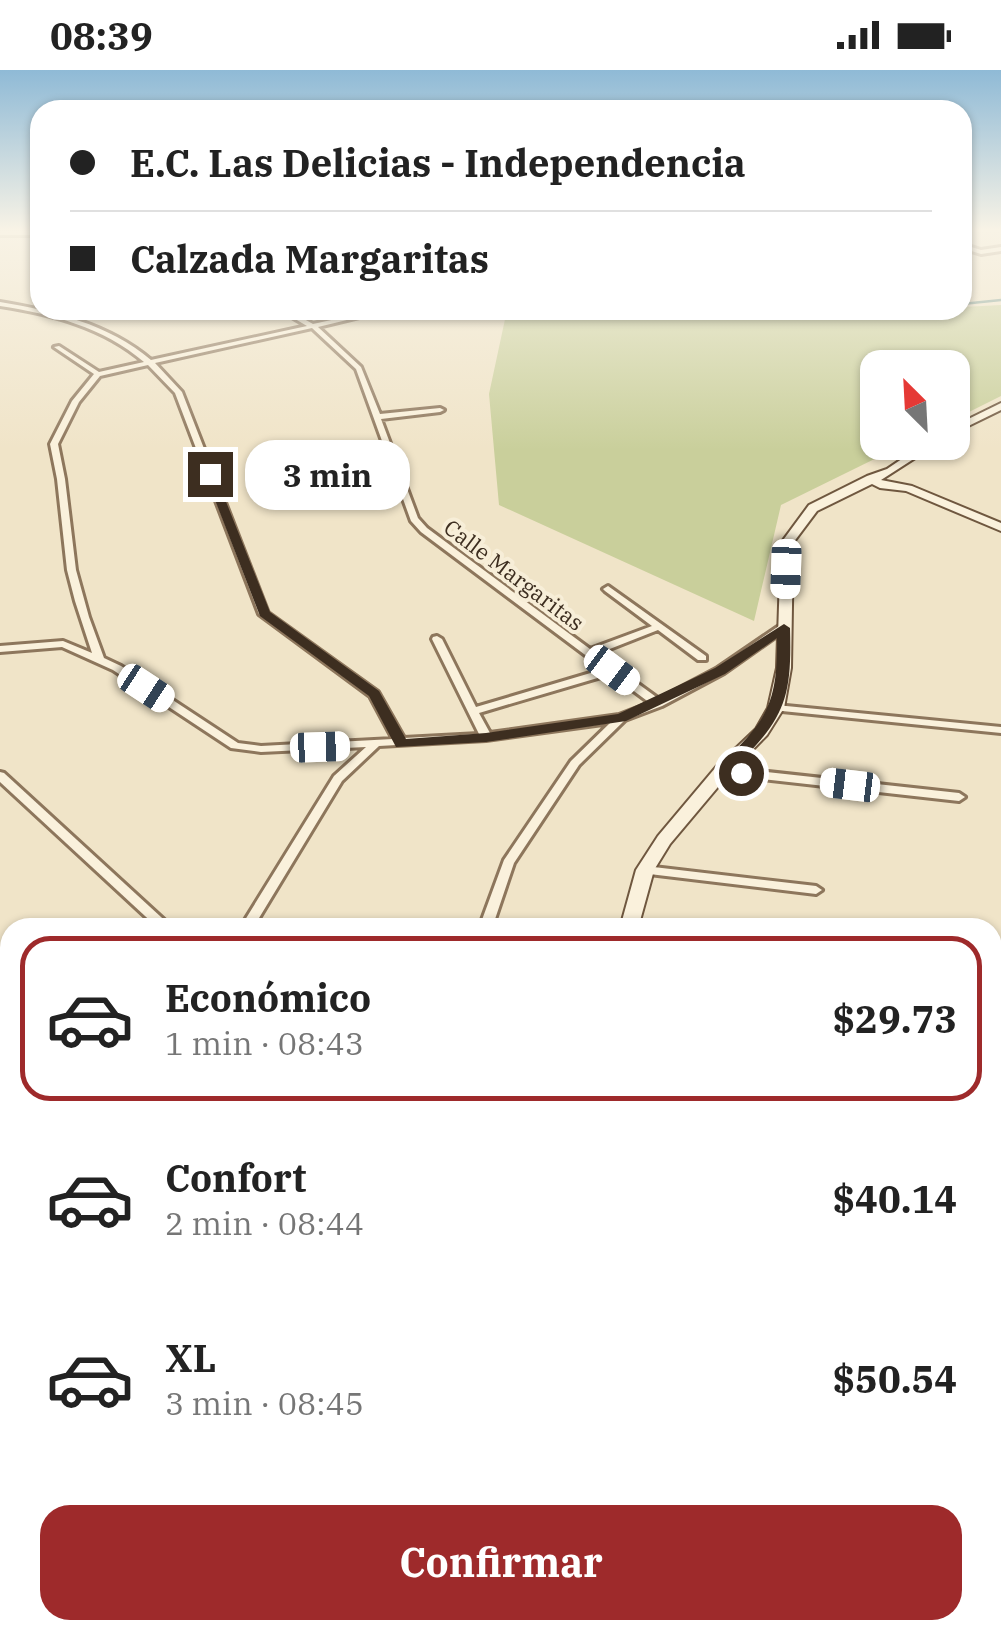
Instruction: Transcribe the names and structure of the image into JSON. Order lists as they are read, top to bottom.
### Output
{
  "streets": {
    "street": ["Calle Margaritas"]
  },
  "north": "top left",
  "page": {
    "status": "08:39",
    "banner": ["E.C. Las Delicias - Independencia", "Calzada Margaritas"],
    "bubble": "3 min",
    "list": [
      {
        "name": "Económico",
        "note": "1 min · 08:43",
        "value": "$29.73"
      },
      {
        "name": "Confort",
        "note": "2 min · 08:44",
        "value": "$40.14"
      },
      {
        "name": "XL",
        "note": "3 min · 08:45",
        "value": "$50.54"
      }
    ],
    "buttons": "Confirmar"
  }
}
